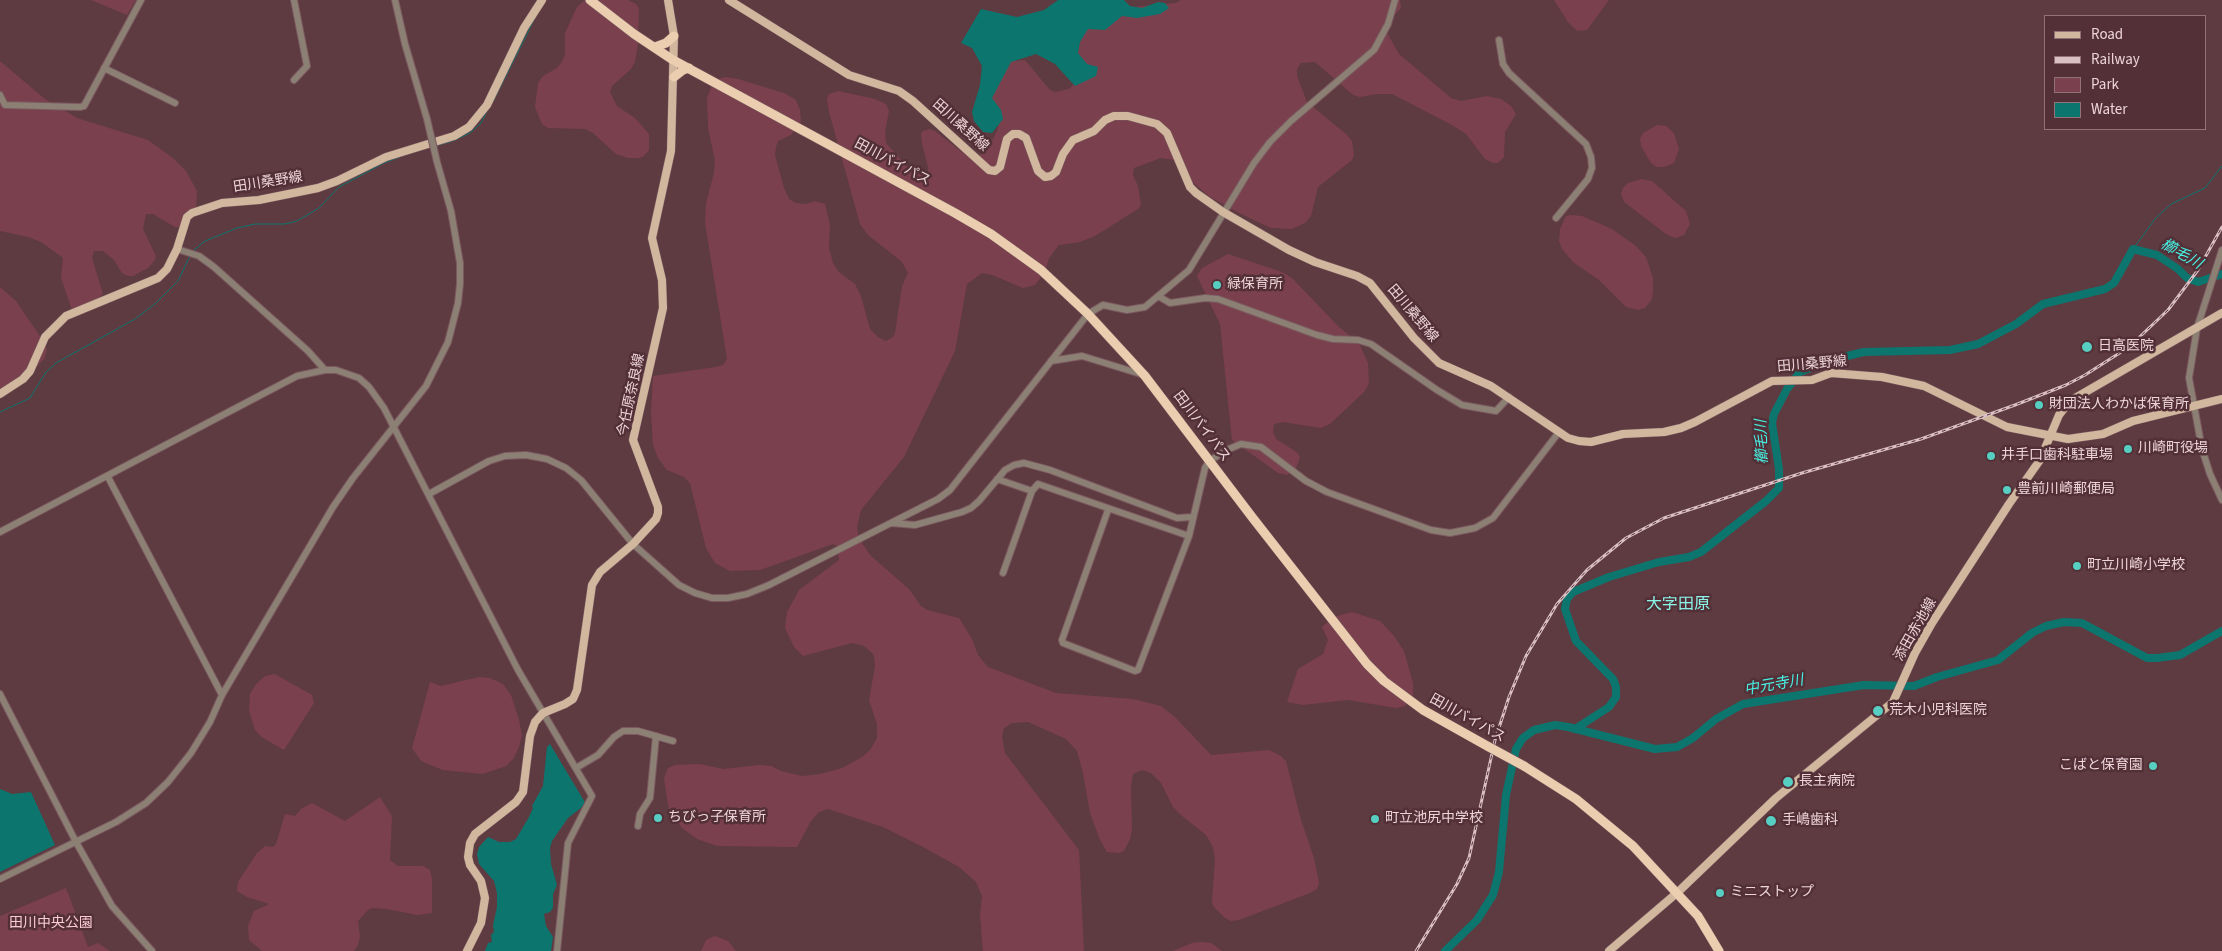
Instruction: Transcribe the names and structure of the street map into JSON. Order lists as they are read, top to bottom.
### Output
{
  "streets": {
    "highway": ["田川バイパス"],
    "main road": ["田川桑野線", "今任原奈良線", "添田赤池線"]
  },
  "crossings": [
    ["田川桑野線", "添田赤池線"],
    ["田川バイパス", "今任原奈良線"],
    ["田川バイパス", "添田赤池線"]
  ],
  "districts": ["大字田原"],
  "water": ["櫛毛川", "中元寺川"],
  "parks": ["田川中央公園"],
  "places": [
    "緑保育所",
    "日高医院",
    "財団法人わかば保育所",
    "川崎町役場",
    "井手口歯科駐車場",
    "豊前川崎郵便局",
    "町立川崎小学校",
    "荒木小児科医院",
    "こばと保育園",
    "長主病院",
    "ちびっ子保育所",
    "町立池尻中学校",
    "手嶋歯科",
    "ミニストップ"
  ],
  "legend": [
    "Road",
    "Railway",
    "Park",
    "Water"
  ]
}
